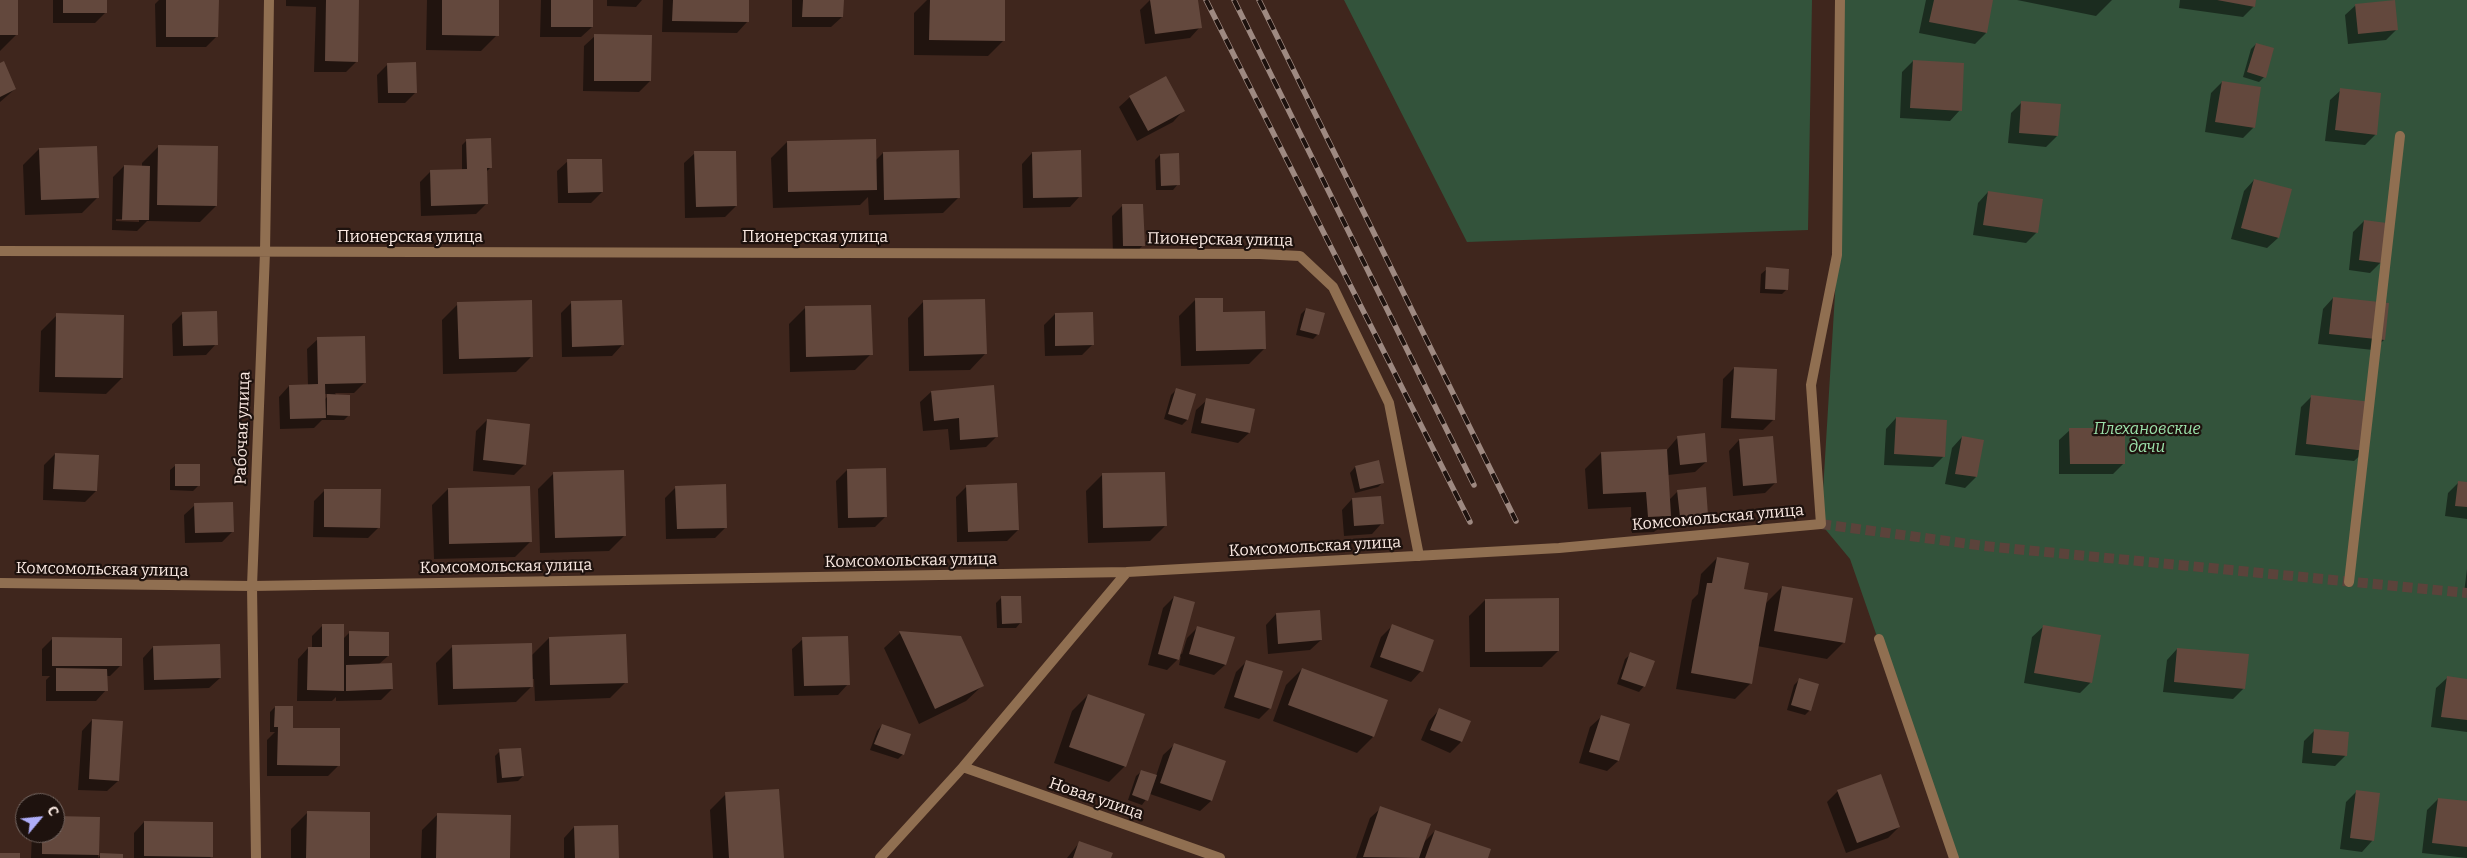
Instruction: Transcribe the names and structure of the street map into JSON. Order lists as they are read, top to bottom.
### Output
{
  "streets": {
    "street": [
      "Пионерская улица",
      "Рабочая улица",
      "Комсомольская улица",
      "Новая улица"
    ]
  },
  "crossings": [
    ["Пионерская улица", "Рабочая улица"],
    ["Пионерская улица", "Комсомольская улица"],
    ["Рабочая улица", "Комсомольская улица"]
  ],
  "parks": ["Плехановские дачи"],
  "north": "top right"
}
